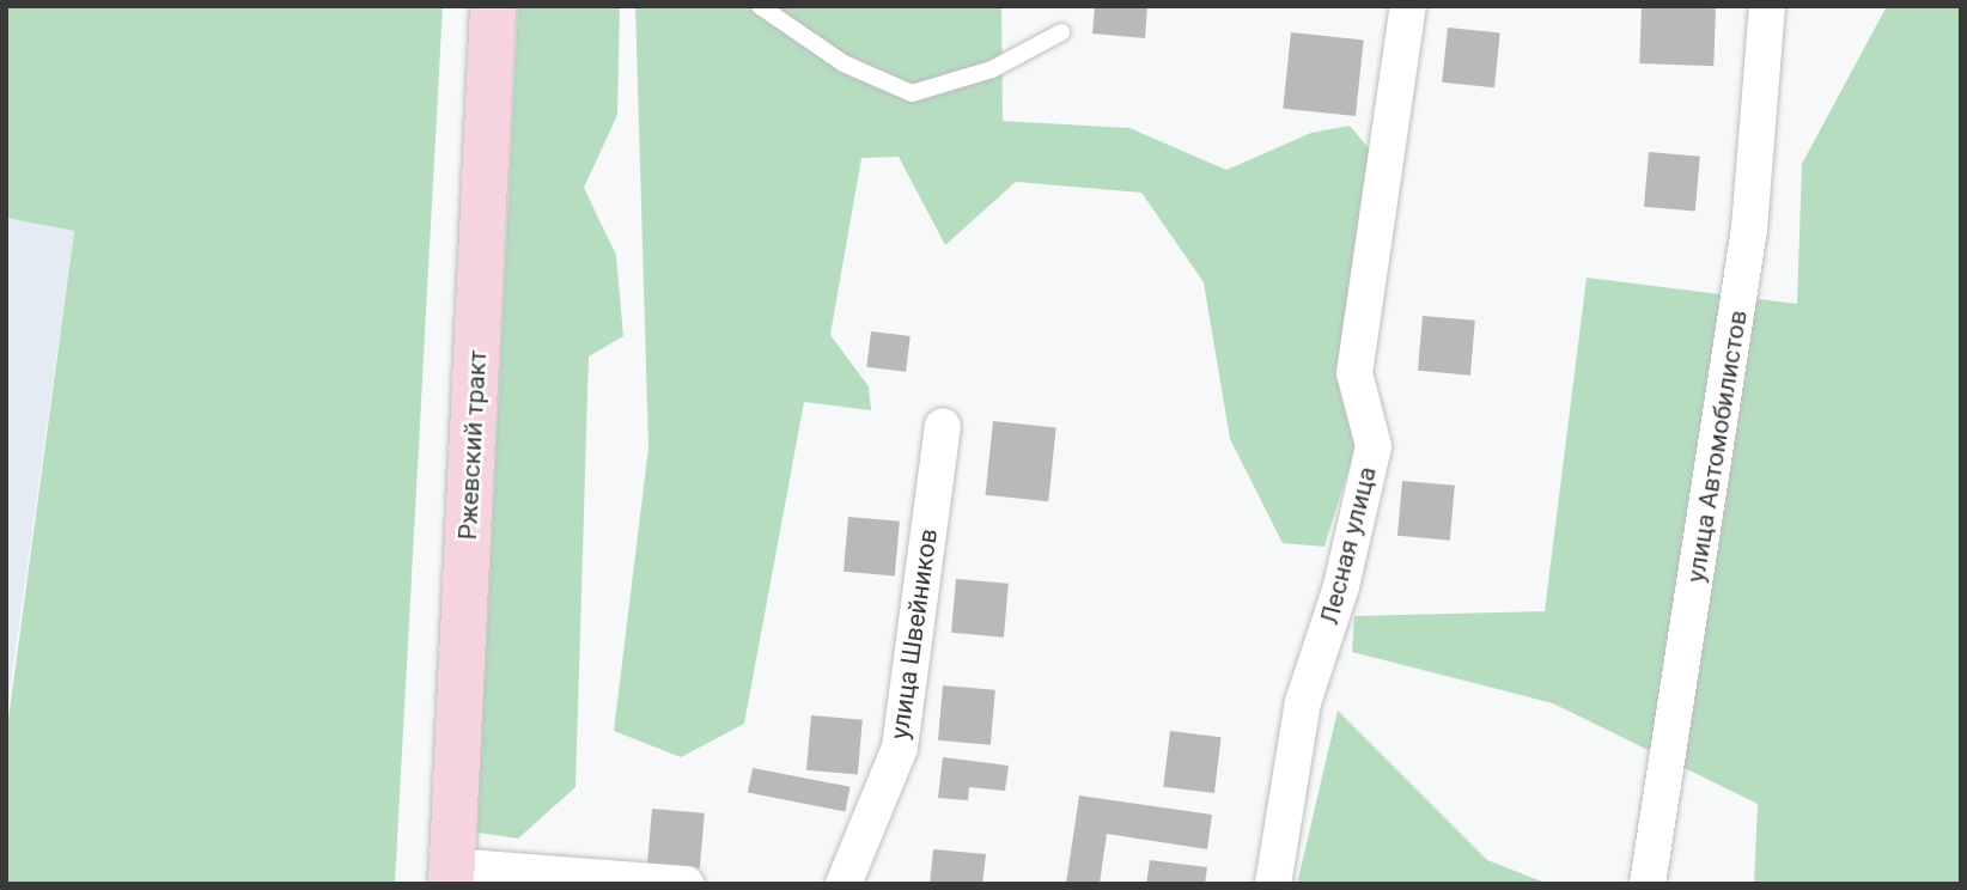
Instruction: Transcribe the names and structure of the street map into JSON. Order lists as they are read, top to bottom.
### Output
{
  "streets": {
    "main road": ["Ржевский тракт"],
    "street": ["улица Автомобилистов", "Лесная улица", "улица Швейников"]
  }
}
